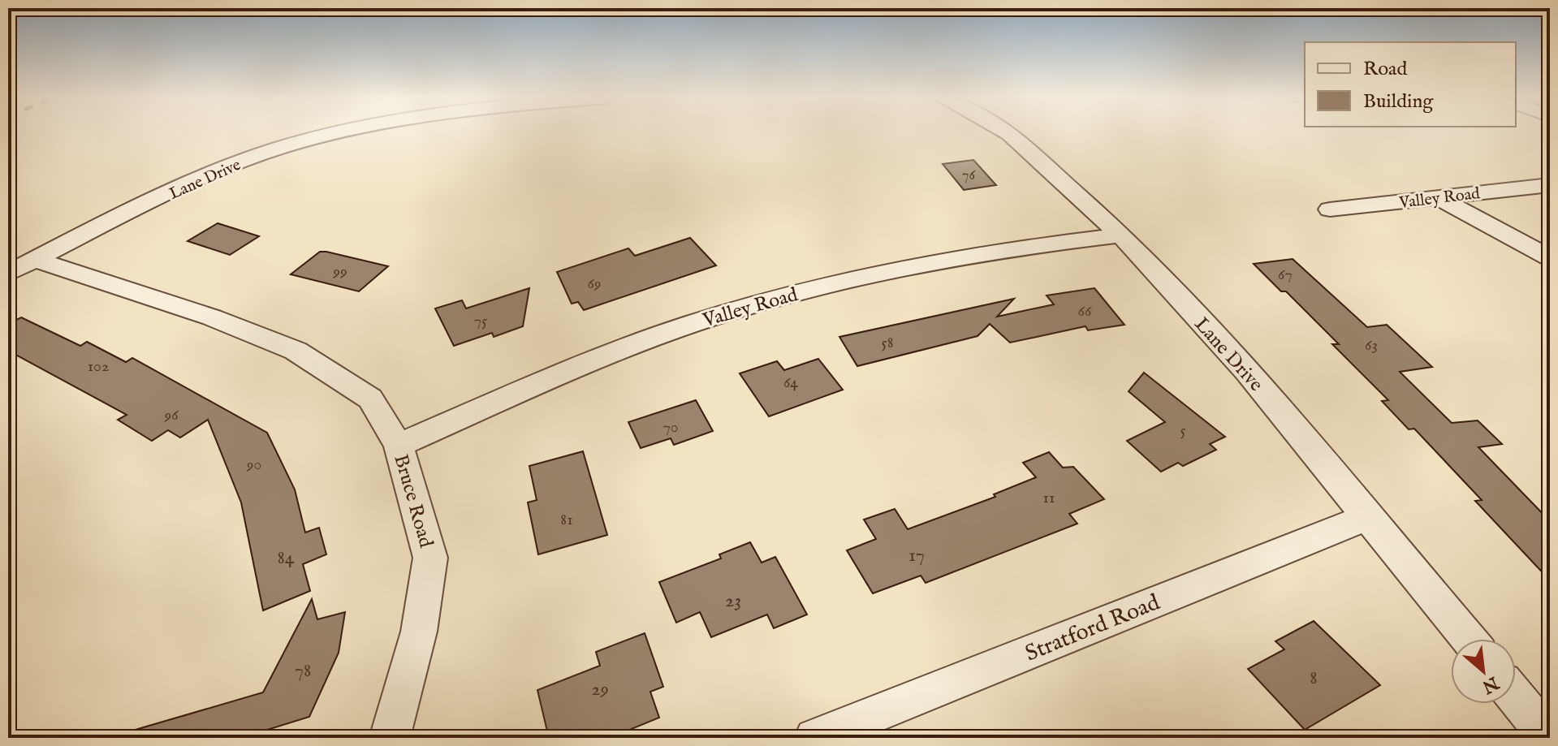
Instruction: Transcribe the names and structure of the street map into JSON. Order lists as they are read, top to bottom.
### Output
{
  "streets": {
    "street": [
      "Lane Drive",
      "Valley Road",
      "Bruce Road",
      "Stratford Road"
    ]
  },
  "crossings": [
    ["Lane Drive", "Valley Road"],
    ["Lane Drive", "Bruce Road"],
    ["Lane Drive", "Stratford Road"],
    ["Valley Road", "Bruce Road"]
  ],
  "house_numbers": [
    "76",
    "99",
    "67",
    "69",
    "66",
    "75",
    "58",
    "63",
    "102",
    "64",
    "96",
    "70",
    "5",
    "90",
    "11",
    "81",
    "17",
    "84",
    "23",
    "78",
    "8",
    "29"
  ],
  "legend": ["Road", "Building"],
  "north": "bottom right"
}
